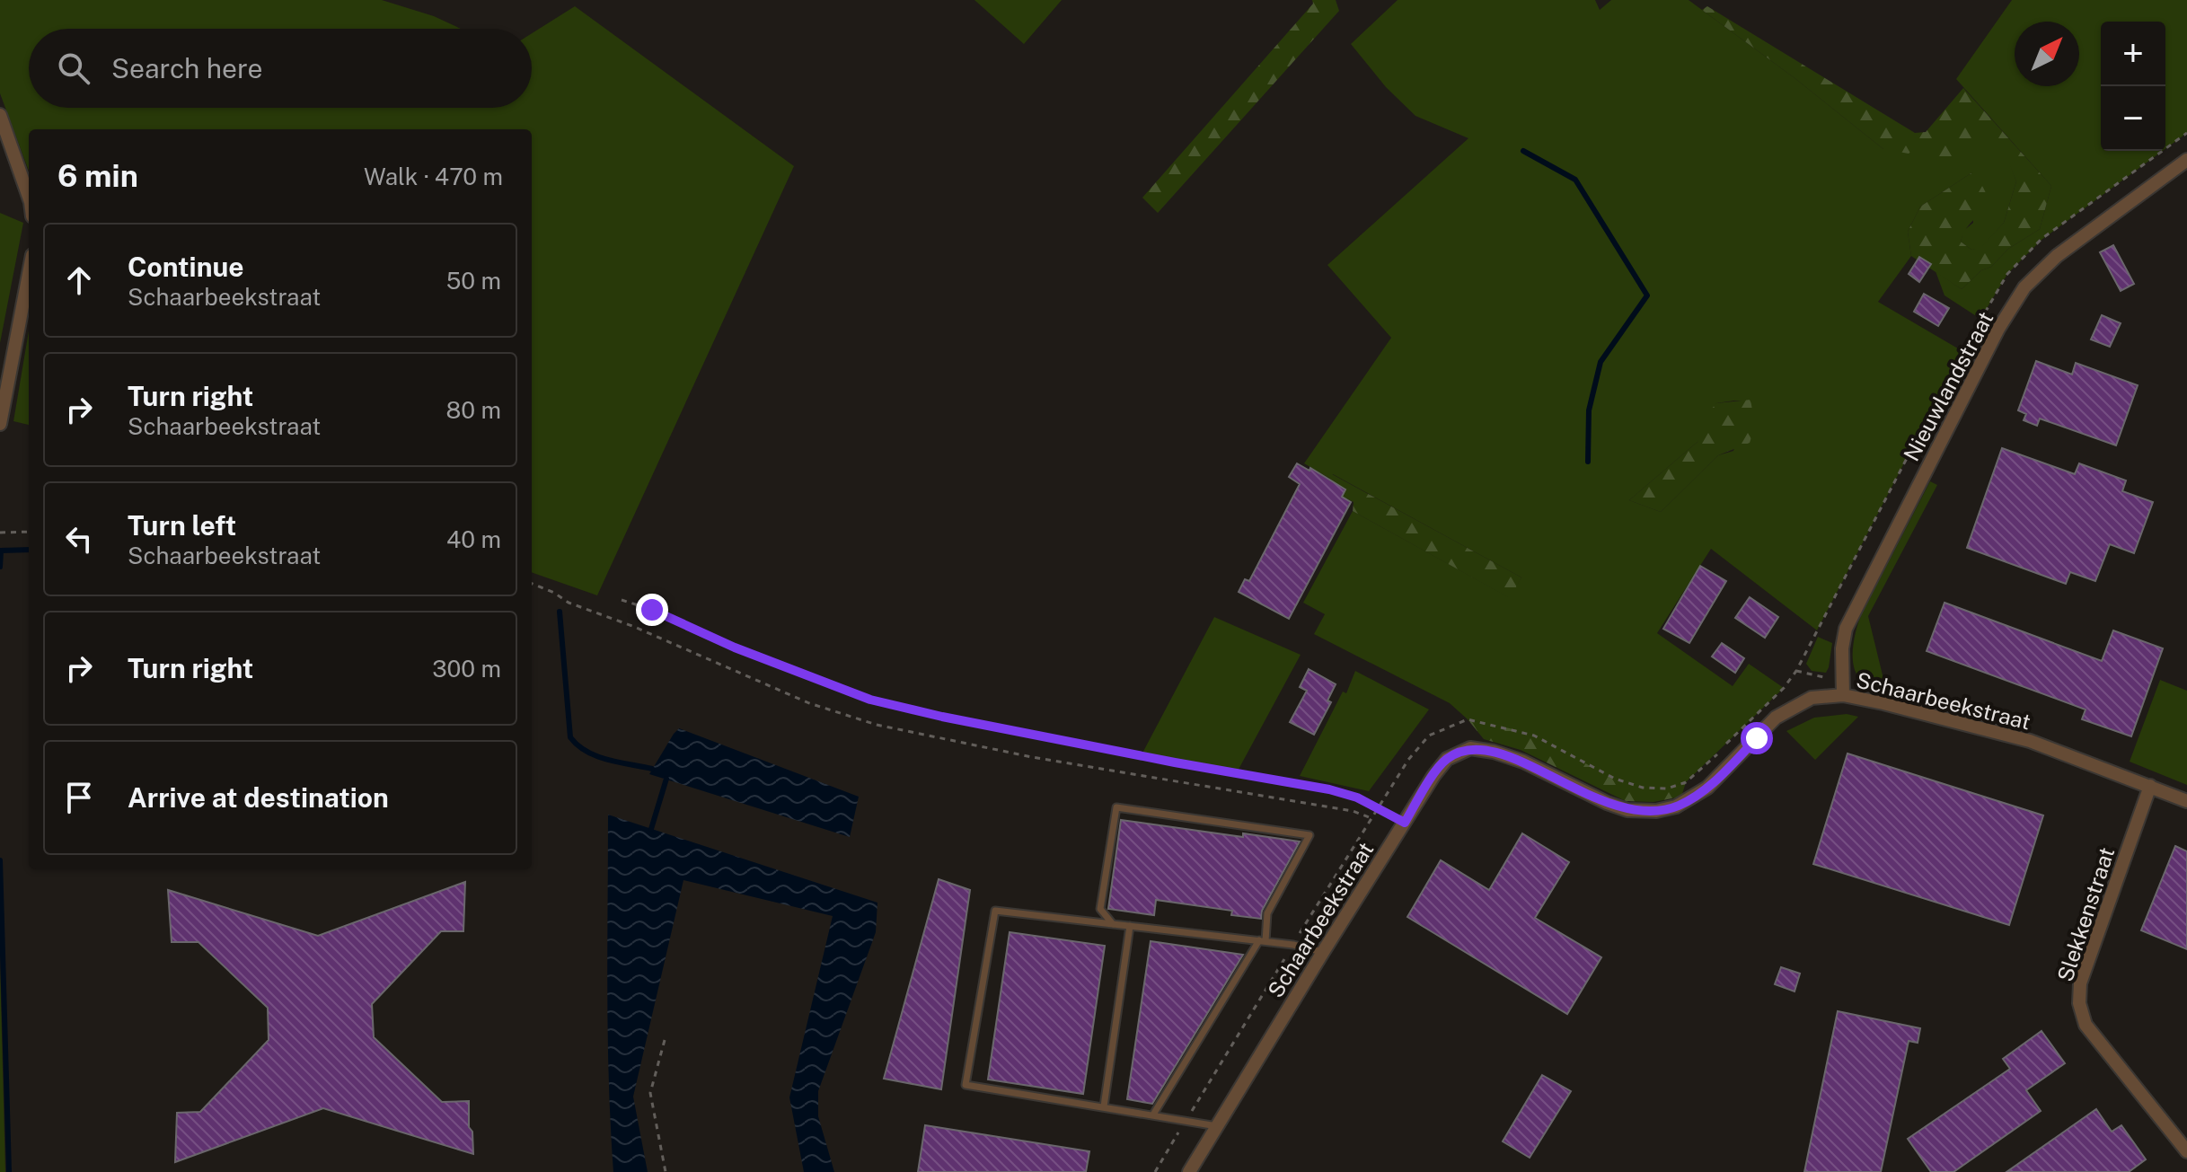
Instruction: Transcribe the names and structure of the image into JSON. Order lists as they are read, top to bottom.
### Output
{
  "streets": {
    "street": ["Nieuwlandstraat", "Schaarbeekstraat", "Slekkenstraat"]
  },
  "crossings": [
    ["Nieuwlandstraat", "Schaarbeekstraat"],
    ["Schaarbeekstraat", "Slekkenstraat"]
  ],
  "north": "top right",
  "page": {
    "map_buttons": ["+", "−"],
    "search": "Search here",
    "heading": ["6 min", "Walk · 470 m"],
    "list": [
      ["Continue", "Schaarbeekstraat", "50 m"],
      ["Turn right", "Schaarbeekstraat", "80 m"],
      ["Turn left", "Schaarbeekstraat", "40 m"],
      ["Turn right", "300 m"],
      "Arrive at destination"
    ]
  }
}
